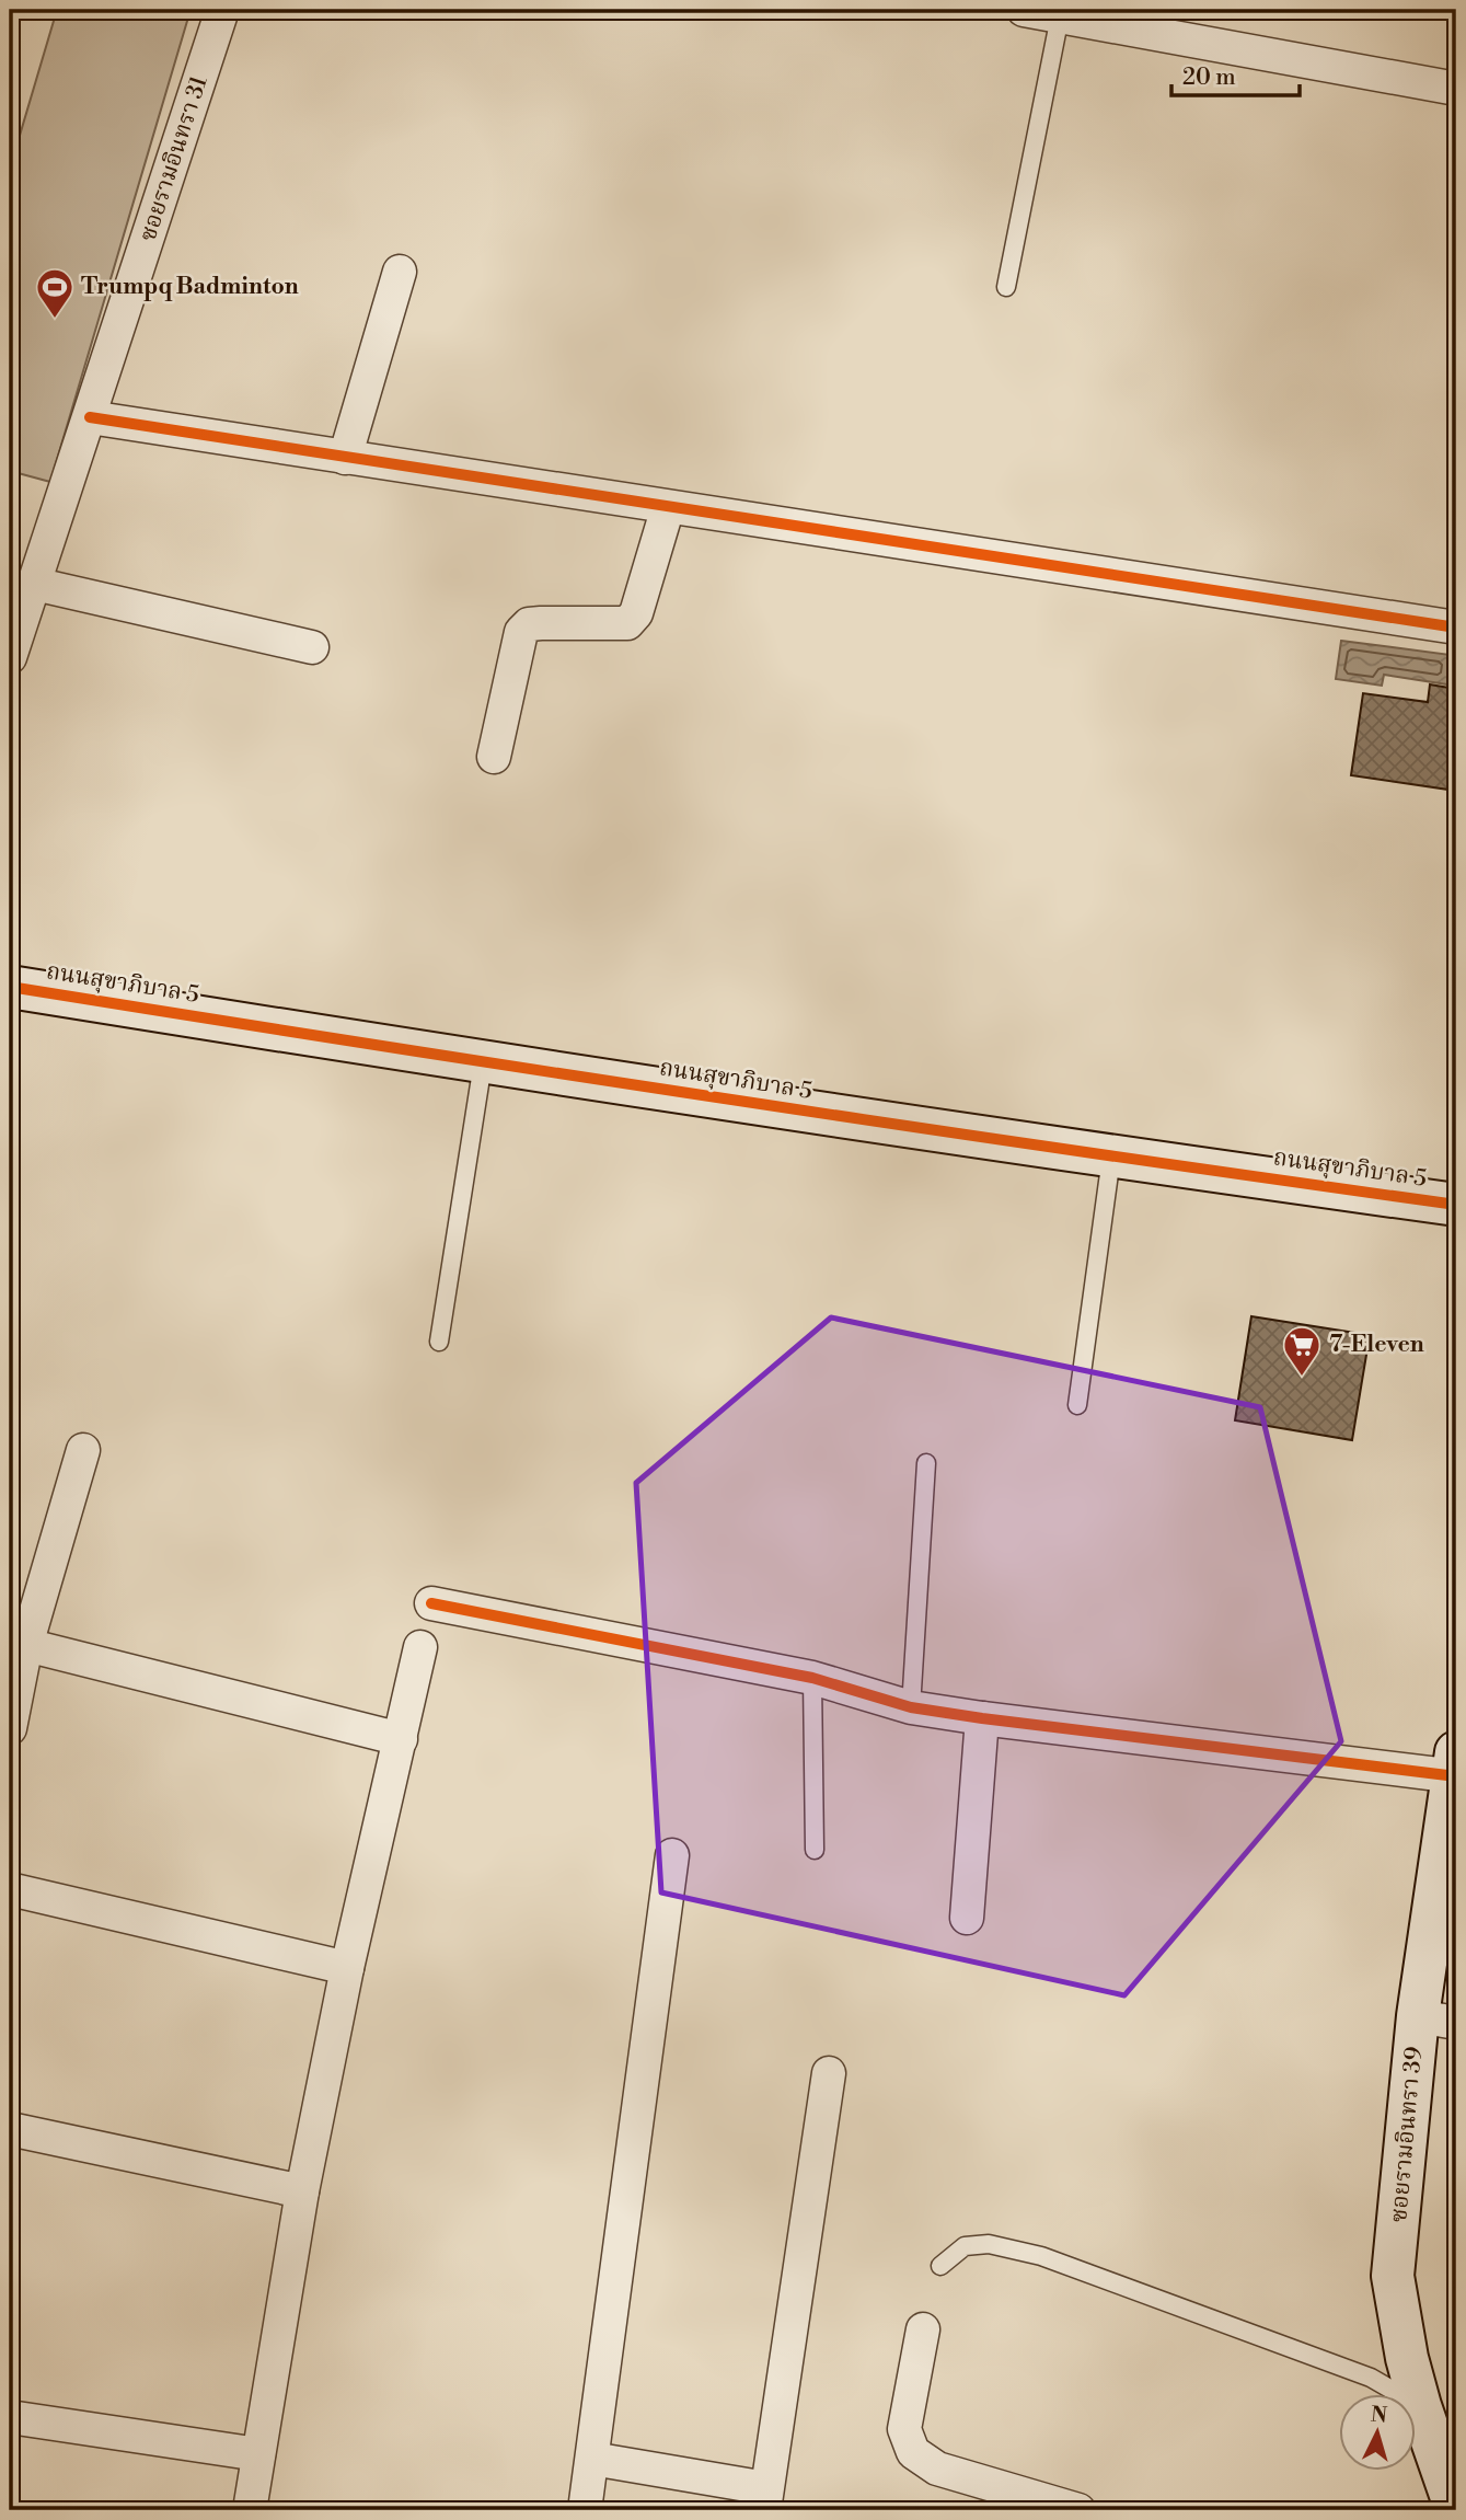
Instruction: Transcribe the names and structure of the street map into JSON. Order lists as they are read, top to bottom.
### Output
{
  "streets": {
    "street": ["ซอยรามอินทรา 31", "ถนนสุขาภิบาล 5", "ซอยรามอินทรา 39"]
  },
  "places": {
    "sports": ["Trumpq Badminton"],
    "supermarket": ["7-Eleven"]
  },
  "scale_bar": "20 m",
  "north": "top"
}
